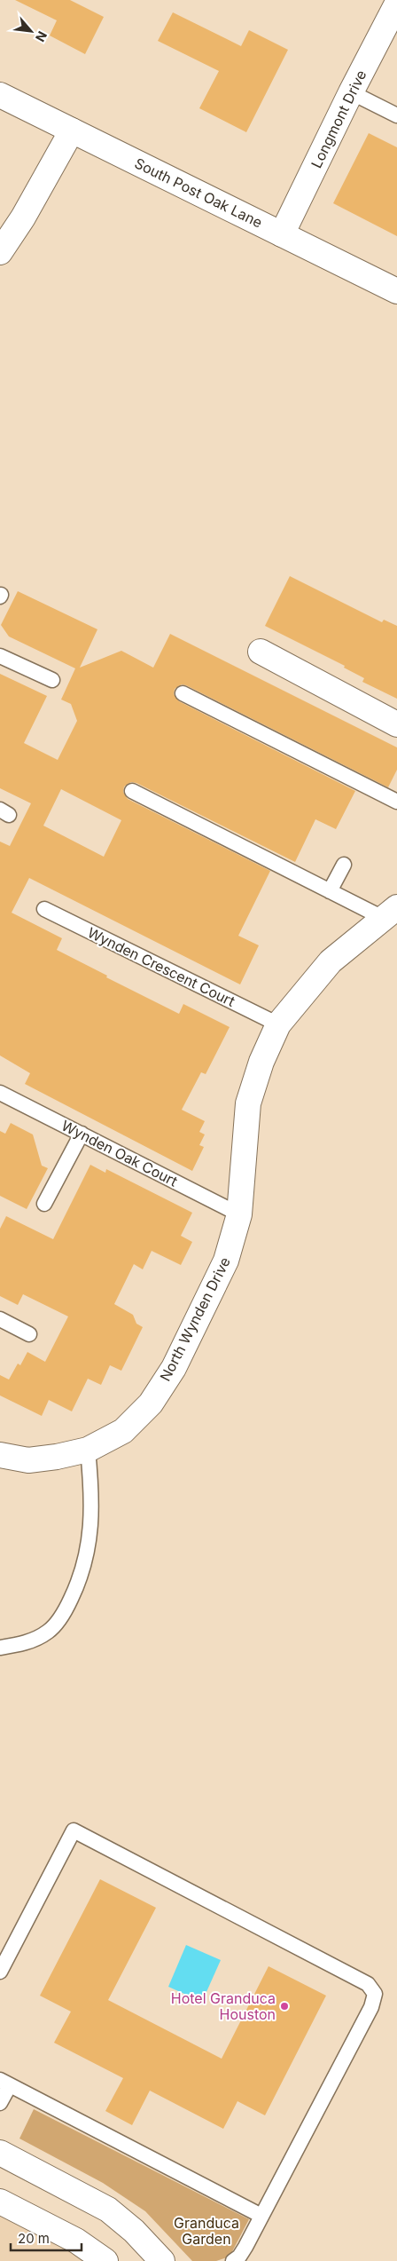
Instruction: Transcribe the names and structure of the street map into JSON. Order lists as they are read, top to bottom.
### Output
{
  "streets": {
    "street": ["Longmont Drive", "South Post Oak Lane", "North Wynden Drive"],
    "lane": ["Wynden Crescent Court", "Wynden Oak Court"]
  },
  "crossings": [
    ["Longmont Drive", "South Post Oak Lane"],
    ["Wynden Crescent Court", "North Wynden Drive"],
    ["Wynden Oak Court", "North Wynden Drive"]
  ],
  "parks": ["Granduca Garden"],
  "places": ["Hotel Granduca Houston"],
  "scale_bar": "20 m",
  "north": "bottom right"
}
